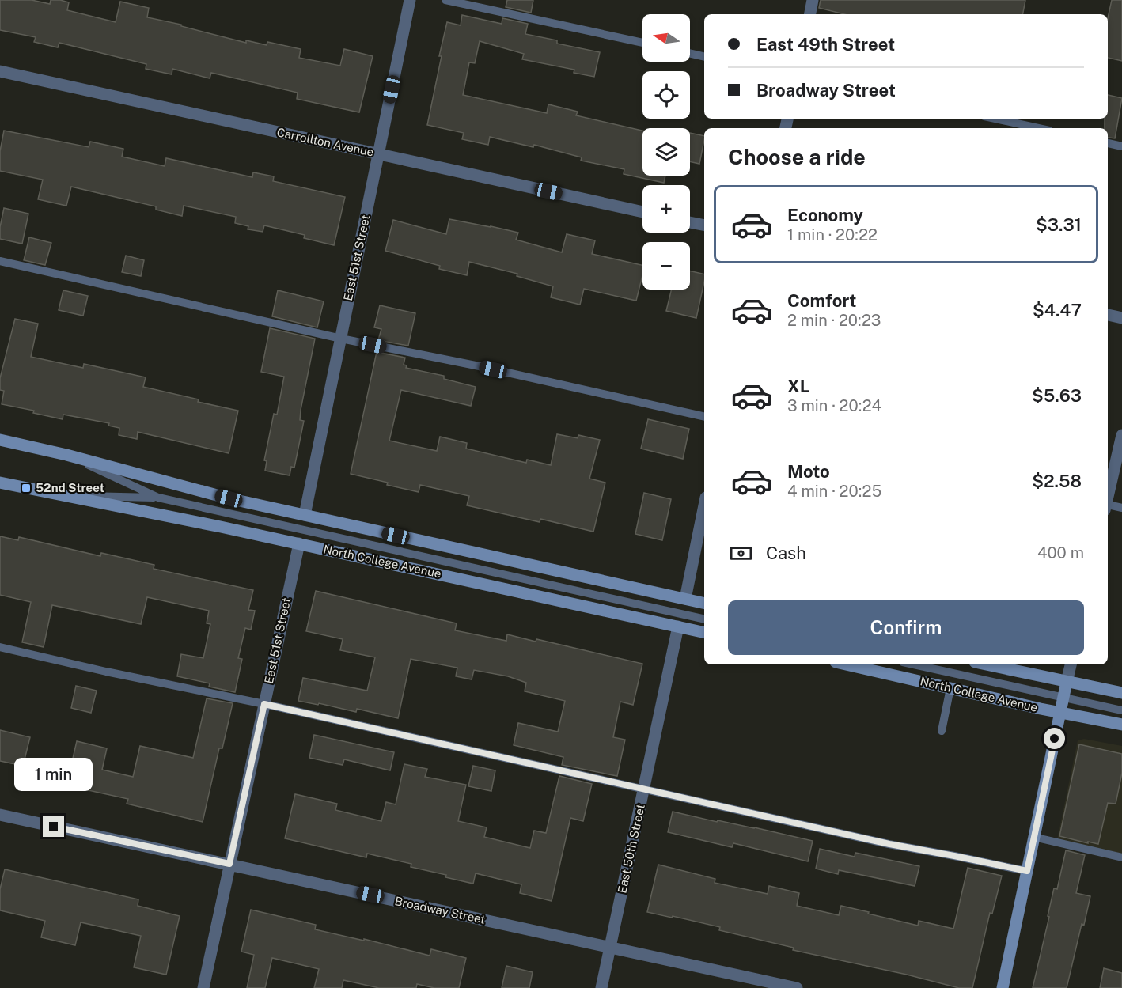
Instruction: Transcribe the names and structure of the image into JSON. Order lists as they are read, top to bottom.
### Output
{
  "streets": {
    "main road": ["North College Avenue"],
    "street": [
      "Carrollton Avenue",
      "East 51st Street",
      "East 50th Street",
      "Broadway Street"
    ]
  },
  "crossings": [
    ["Carrollton Avenue", "East 51st Street"],
    ["East 51st Street", "North College Avenue"],
    ["East 51st Street", "Broadway Street"],
    ["North College Avenue", "East 50th Street"],
    ["East 50th Street", "Broadway Street"]
  ],
  "places": {
    "transit": ["52nd Street"]
  },
  "north": "left",
  "page": {
    "map_buttons": ["+", "−"],
    "banner": ["East 49th Street", "Broadway Street"],
    "heading": "Choose a ride",
    "list": [
      {
        "name": "Economy",
        "note": "1 min · 20:22",
        "value": "$3.31"
      },
      {
        "name": "Comfort",
        "note": "2 min · 20:23",
        "value": "$4.47"
      },
      {
        "name": "XL",
        "note": "3 min · 20:24",
        "value": "$5.63"
      },
      {
        "name": "Moto",
        "note": "4 min · 20:25",
        "value": "$2.58"
      }
    ],
    "pay": ["Cash", "400 m"],
    "buttons": "Confirm",
    "bubble": "1 min"
  }
}
